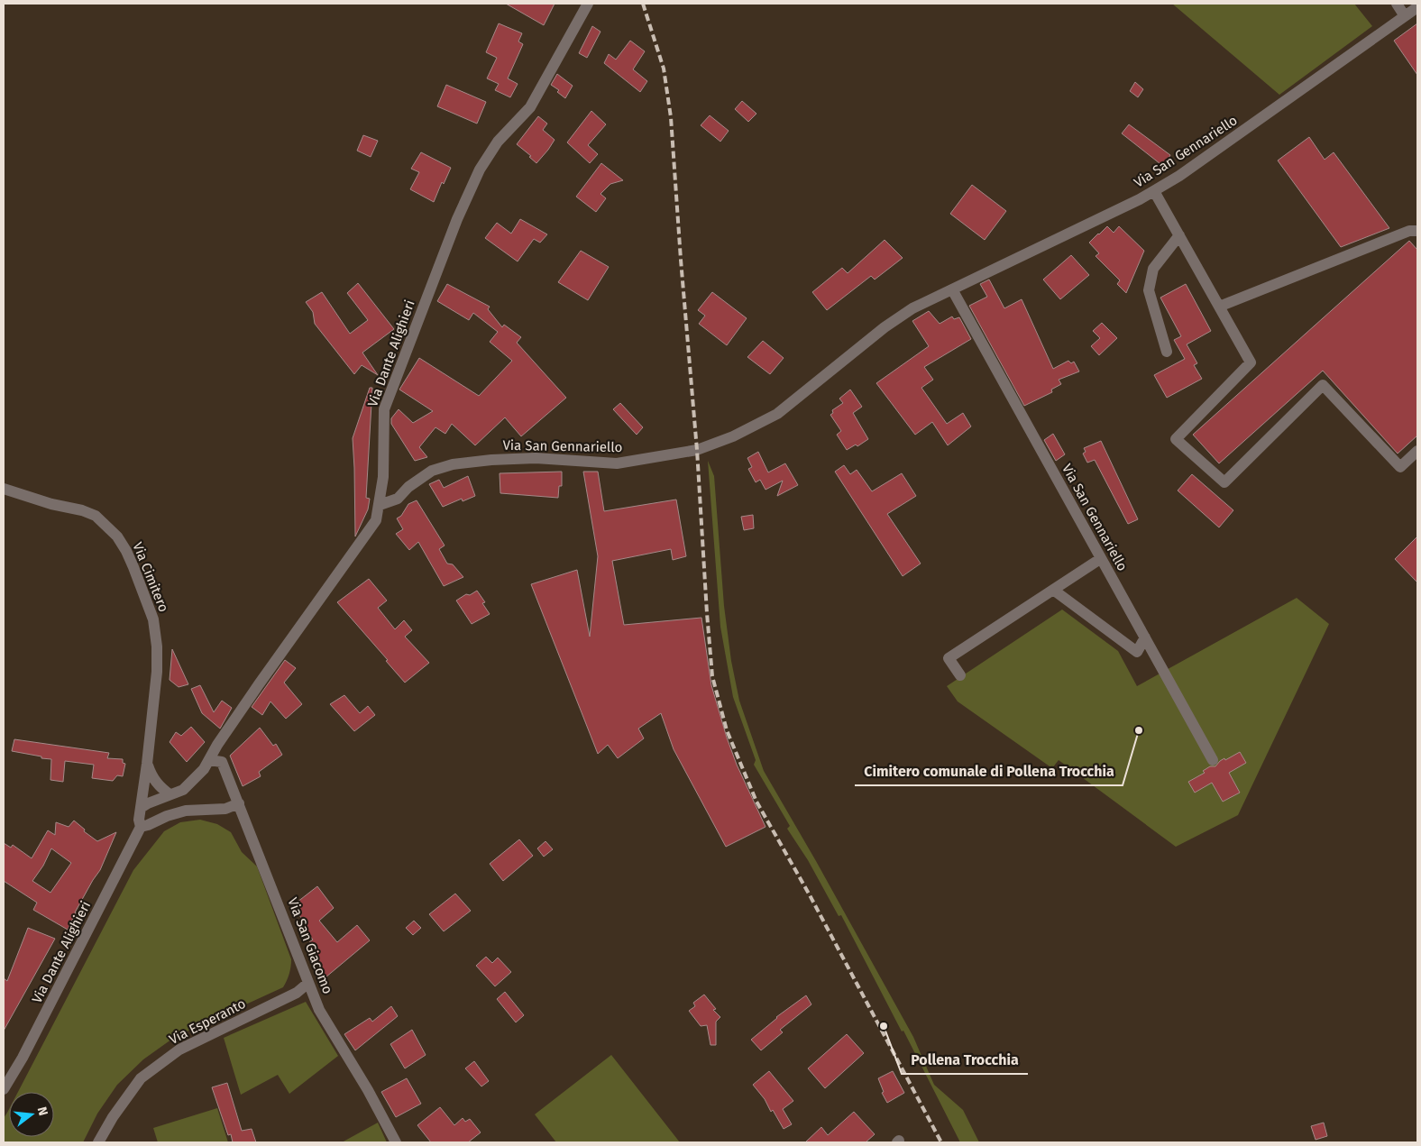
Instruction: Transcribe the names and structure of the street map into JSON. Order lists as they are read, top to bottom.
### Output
{
  "streets": {
    "street": [
      "Via San Gennariello",
      "Via Dante Alighieri",
      "Via Cimitero",
      "Via San Giacomo",
      "Via Esperanto"
    ]
  },
  "crossings": [
    ["Via San Gennariello", "Via Dante Alighieri"],
    ["Via Dante Alighieri", "Via Cimitero"],
    ["Via San Giacomo", "Via Esperanto"]
  ],
  "places": ["Cimitero comunale di Pollena Trocchia", "Pollena Trocchia"],
  "north": "right"
}
